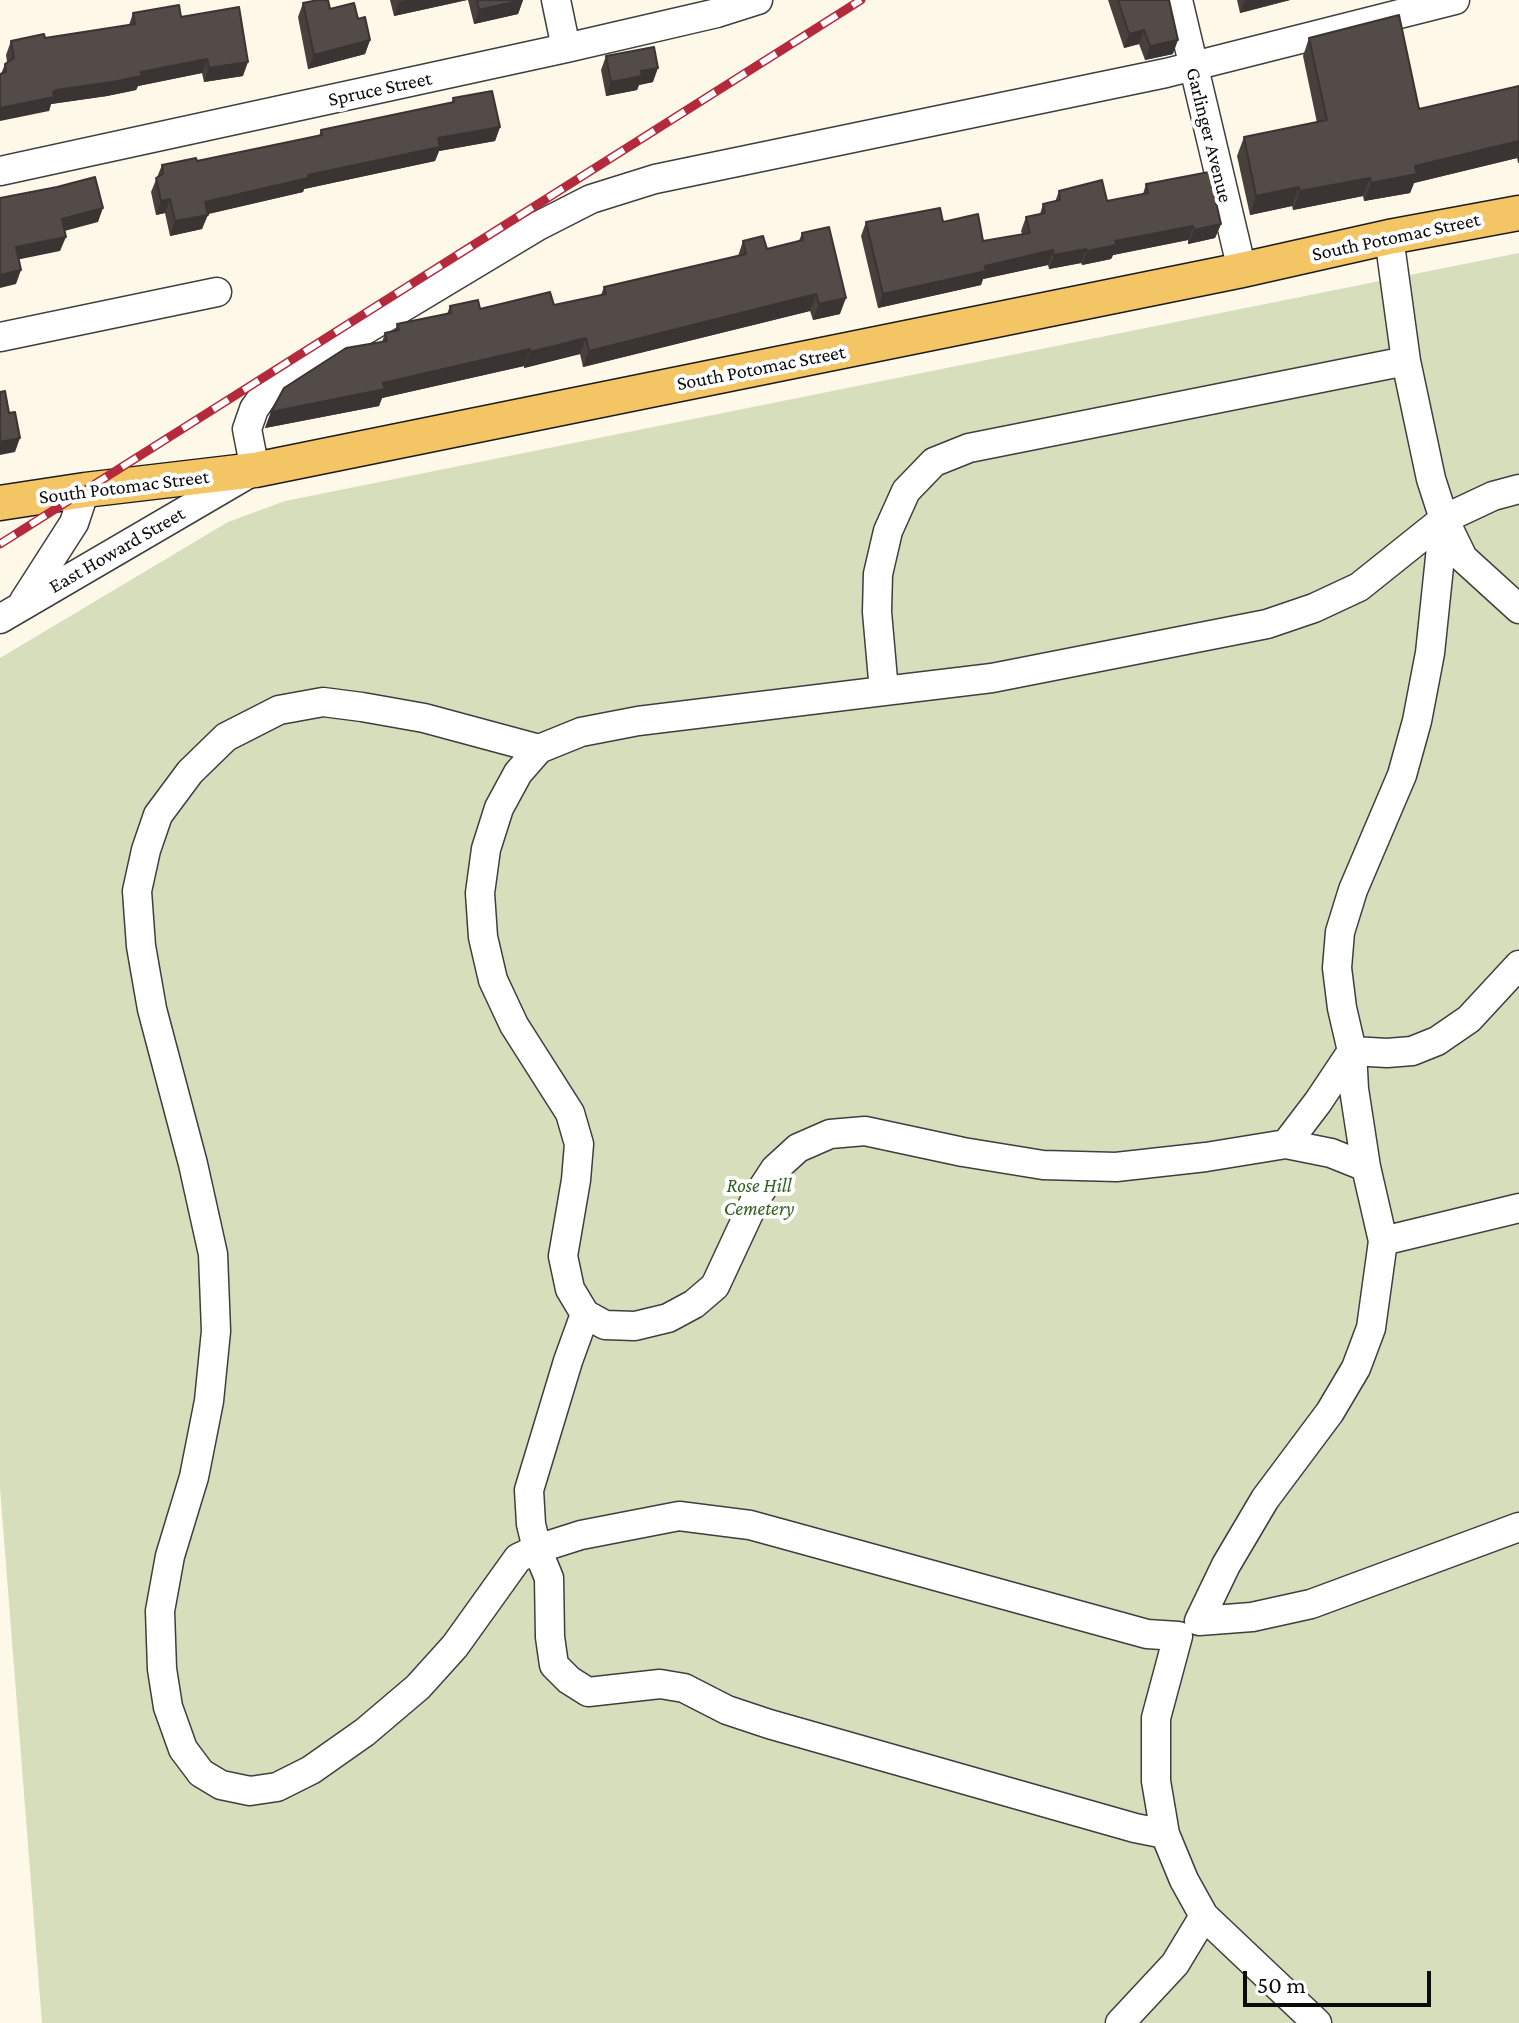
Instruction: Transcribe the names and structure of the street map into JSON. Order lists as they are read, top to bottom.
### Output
{
  "streets": {
    "main road": ["South Potomac Street"],
    "street": ["Spruce Street", "Garlinger Avenue", "East Howard Street"]
  },
  "crossings": [
    ["Garlinger Avenue", "South Potomac Street"],
    ["South Potomac Street", "East Howard Street"]
  ],
  "parks": ["Rose Hill Cemetery"],
  "scale_bar": "50 m"
}
